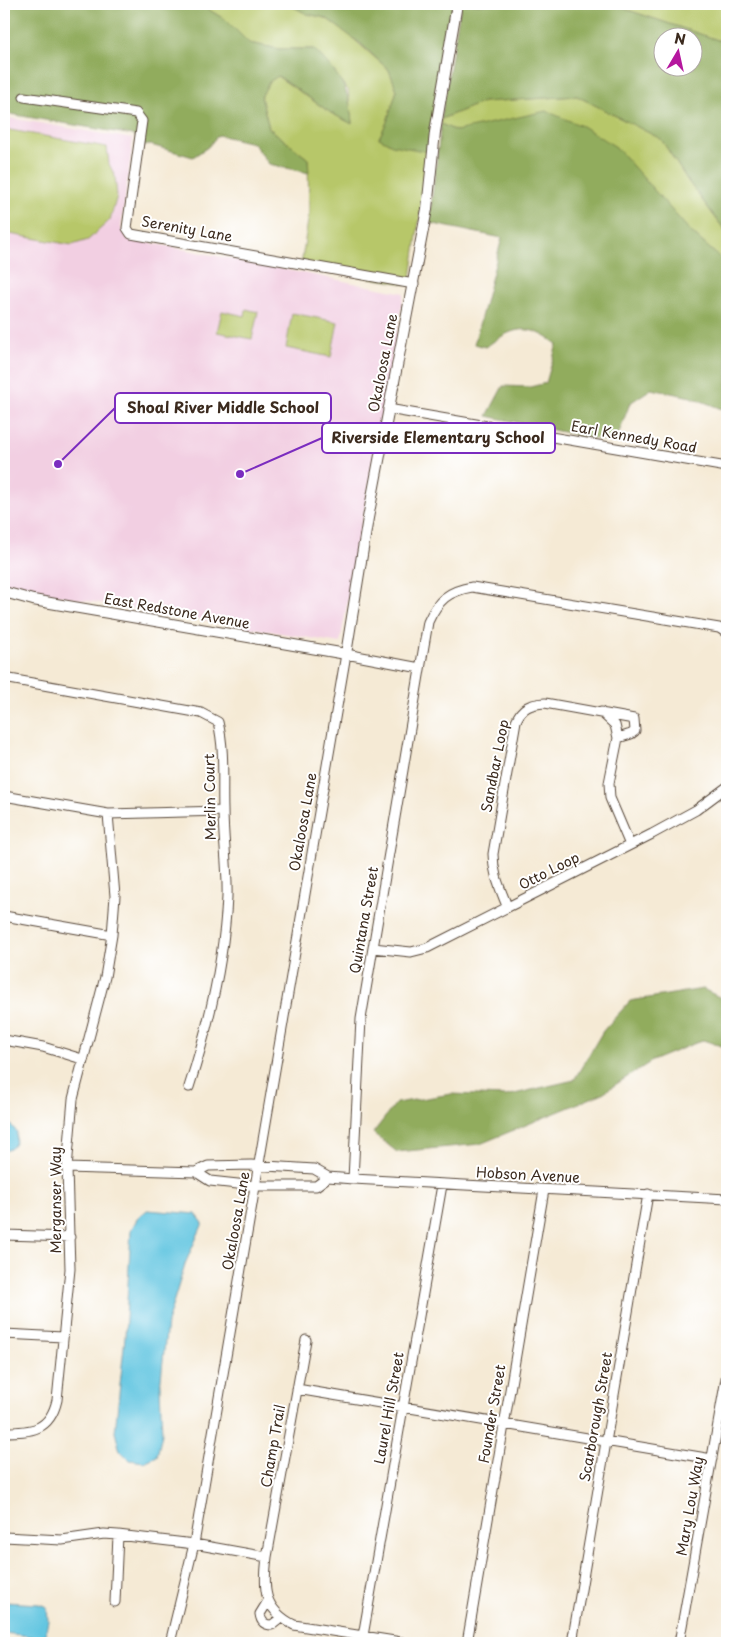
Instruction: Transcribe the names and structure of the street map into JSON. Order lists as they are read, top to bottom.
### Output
{
  "streets": {
    "street": [
      "Serenity Lane",
      "Okaloosa Lane",
      "Earl Kennedy Road",
      "East Redstone Avenue",
      "Sandbar Loop",
      "Merlin Court",
      "Otto Loop",
      "Quintana Street",
      "Hobson Avenue",
      "Merganser Way",
      "Laurel Hill Street",
      "Founder Street",
      "Scarborough Street",
      "Champ Trail",
      "Mary Lou Way"
    ]
  },
  "crossings": [
    ["Serenity Lane", "Okaloosa Lane"],
    ["Okaloosa Lane", "Earl Kennedy Road"],
    ["Okaloosa Lane", "East Redstone Avenue"],
    ["Okaloosa Lane", "Hobson Avenue"],
    ["Sandbar Loop", "Otto Loop"],
    ["Otto Loop", "Quintana Street"],
    ["Quintana Street", "Hobson Avenue"],
    ["Hobson Avenue", "Laurel Hill Street"],
    ["Hobson Avenue", "Founder Street"],
    ["Hobson Avenue", "Scarborough Street"]
  ],
  "places": ["Shoal River Middle School", "Riverside Elementary School"],
  "north": "top"
}
